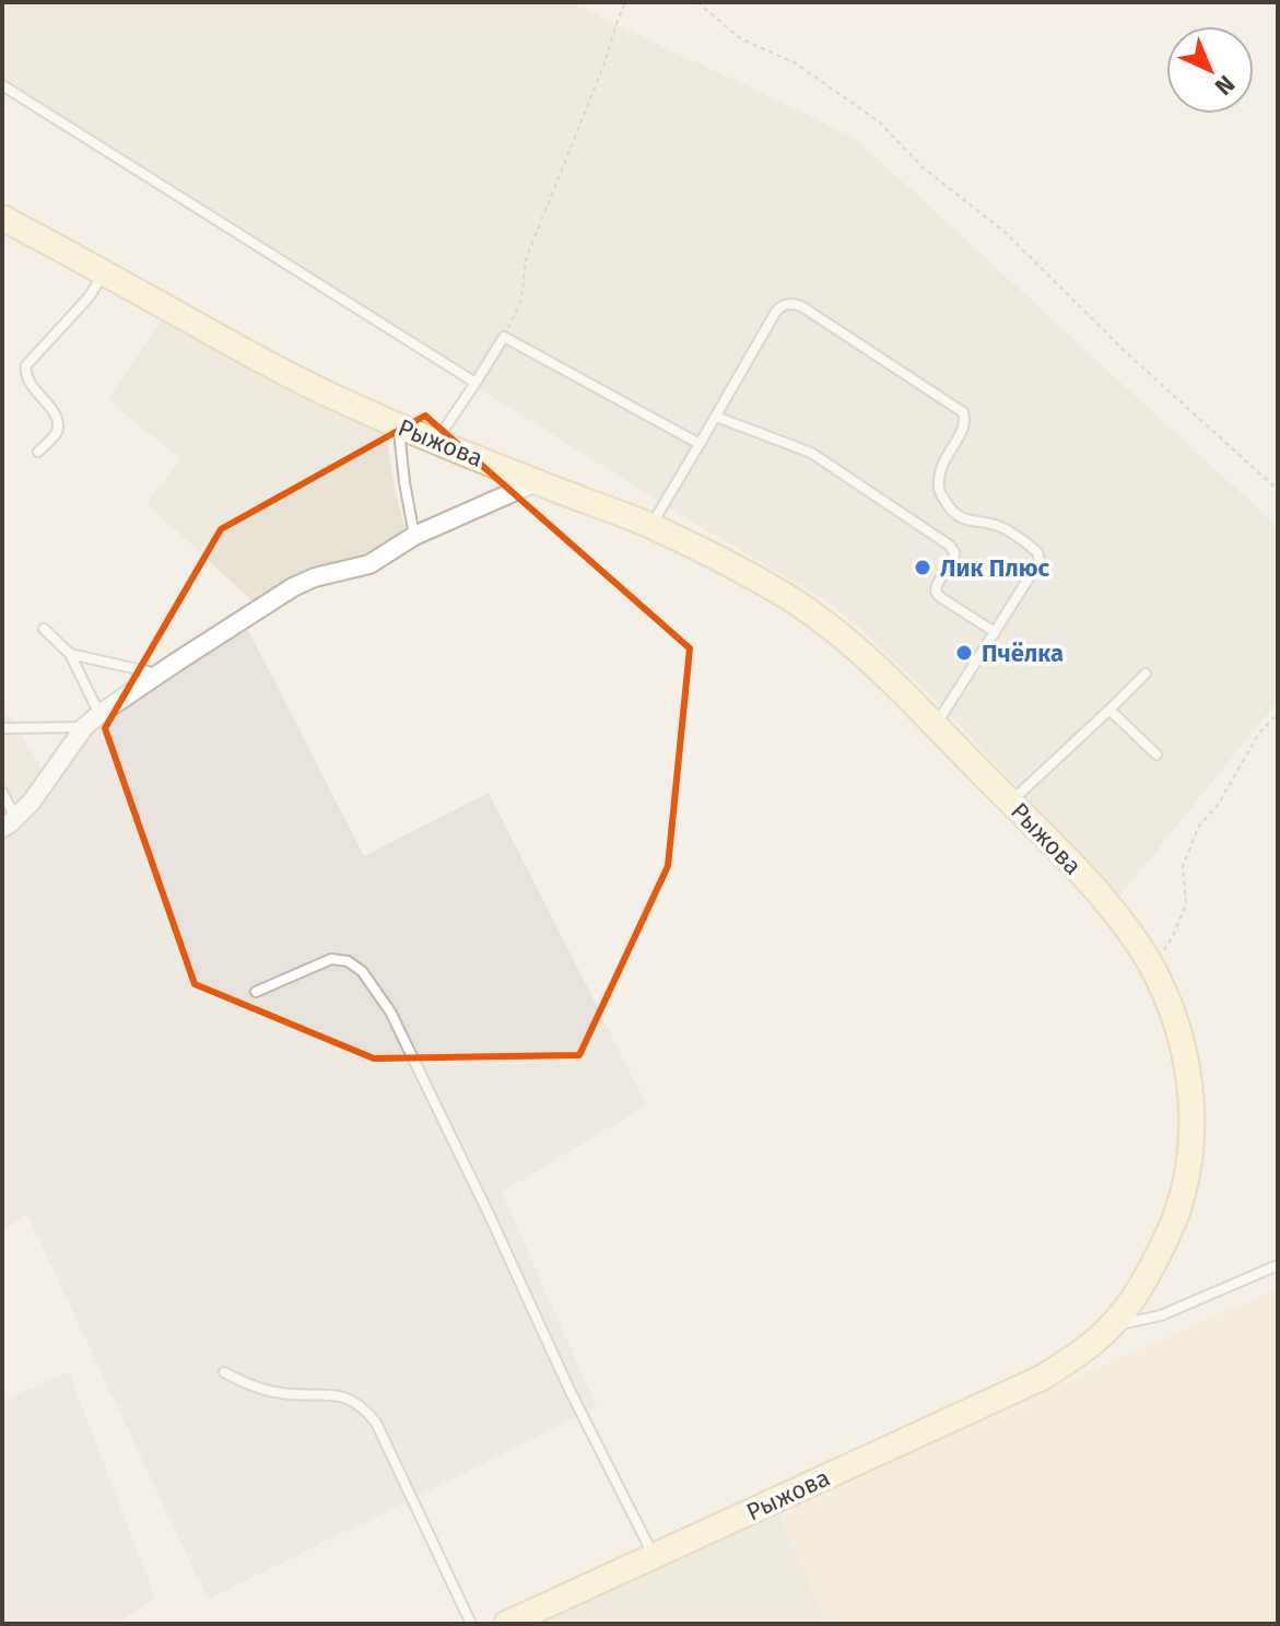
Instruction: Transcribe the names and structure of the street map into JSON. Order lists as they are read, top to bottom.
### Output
{
  "streets": {
    "street": ["Рыжова"]
  },
  "places": ["Лик Плюс", "Пчёлка"],
  "north": "bottom right"
}
